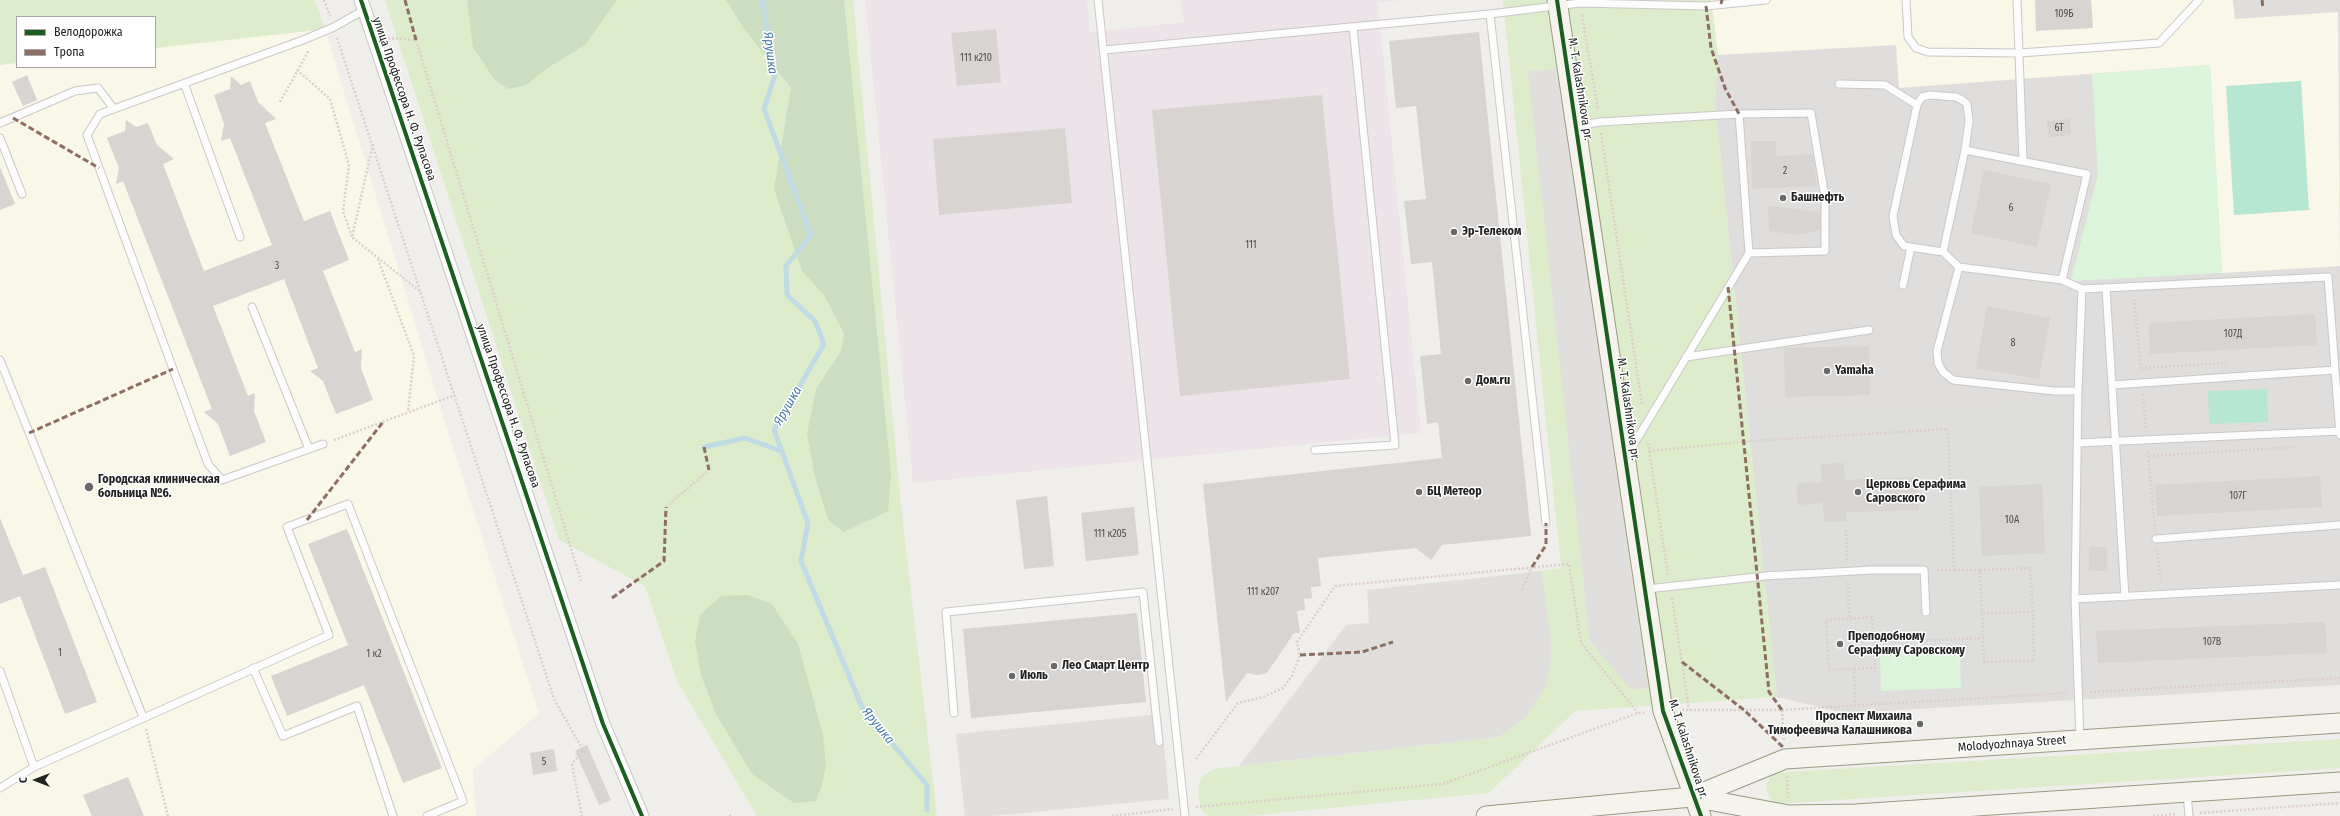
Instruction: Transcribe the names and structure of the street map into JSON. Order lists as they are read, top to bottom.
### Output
{
  "streets": {
    "main road": ["M. T. Kalashnikova pr.", "Molodyozhnaya Street"],
    "street": ["улица Профессора Н. Ф. Рупасова"]
  },
  "crossings": [
    ["M. T. Kalashnikova pr.", "Molodyozhnaya Street"]
  ],
  "water": ["Ярушка"],
  "places": [
    "Башнефть",
    "Эр-Телеком",
    "Yamaha",
    "Дом.ru",
    "Городская клиническая больница №6.",
    "БЦ Метеор",
    "Церковь Серафима Саровского",
    "Преподобному Серафиму Саровскому",
    "Лео Смарт Центр",
    "Июль",
    "Проспект Михаила Тимофеевича Калашникова"
  ],
  "house_numbers": [
    "109Б",
    "111 к210",
    "6Т",
    "2",
    "6",
    "111",
    "3",
    "107Д",
    "8",
    "107Г",
    "10А",
    "111 к205",
    "111 к207",
    "107В",
    "1",
    "1 к2",
    "5"
  ],
  "legend": ["Велодорожка", "Тропа"],
  "north": "left"
}
